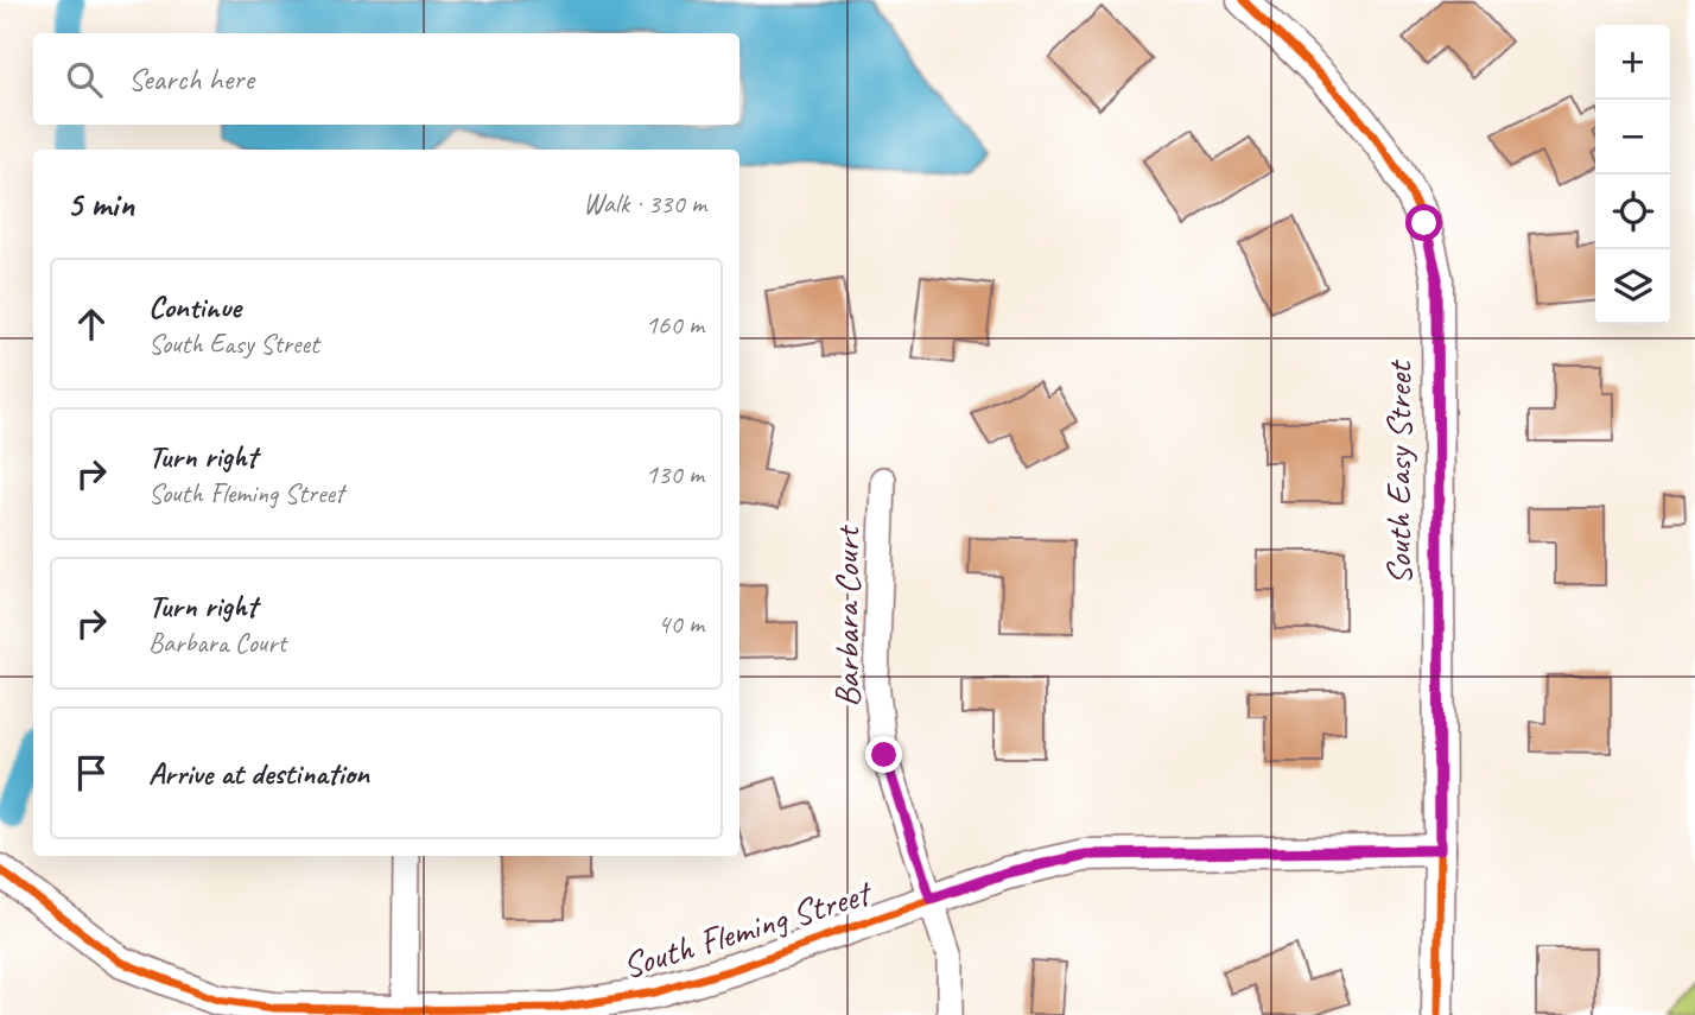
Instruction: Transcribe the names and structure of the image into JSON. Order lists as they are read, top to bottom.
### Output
{
  "streets": {
    "street": ["South Easy Street", "Barbara Court", "South Fleming Street"]
  },
  "crossings": [
    ["South Easy Street", "South Fleming Street"],
    ["Barbara Court", "South Fleming Street"]
  ],
  "page": {
    "map_buttons": ["+", "−"],
    "search": "Search here",
    "heading": ["5 min", "Walk · 330 m"],
    "list": [
      ["Continue", "South Easy Street", "160 m"],
      ["Turn right", "South Fleming Street", "130 m"],
      ["Turn right", "Barbara Court", "40 m"],
      "Arrive at destination"
    ]
  }
}
